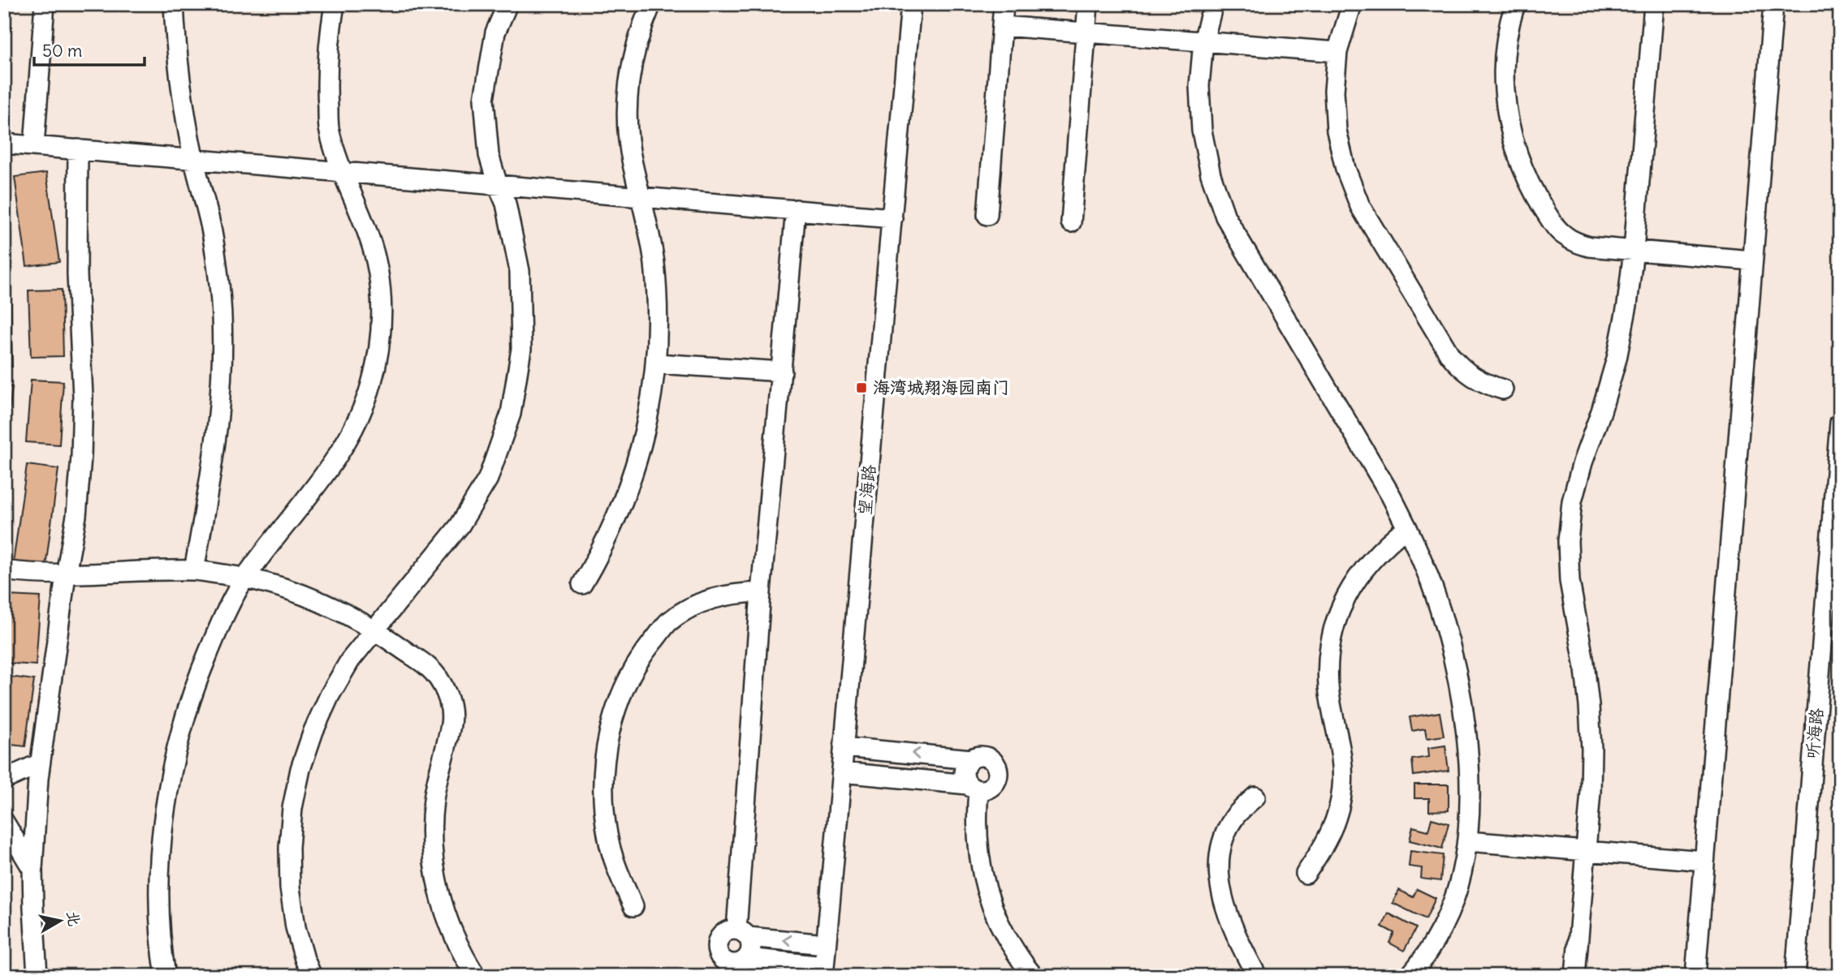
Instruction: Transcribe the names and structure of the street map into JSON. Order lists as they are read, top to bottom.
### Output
{
  "streets": {
    "street": ["望海路", "听海路"]
  },
  "places": {
    "transit": ["海湾城翔海园南门"]
  },
  "scale_bar": "50 m",
  "north": "right"
}
